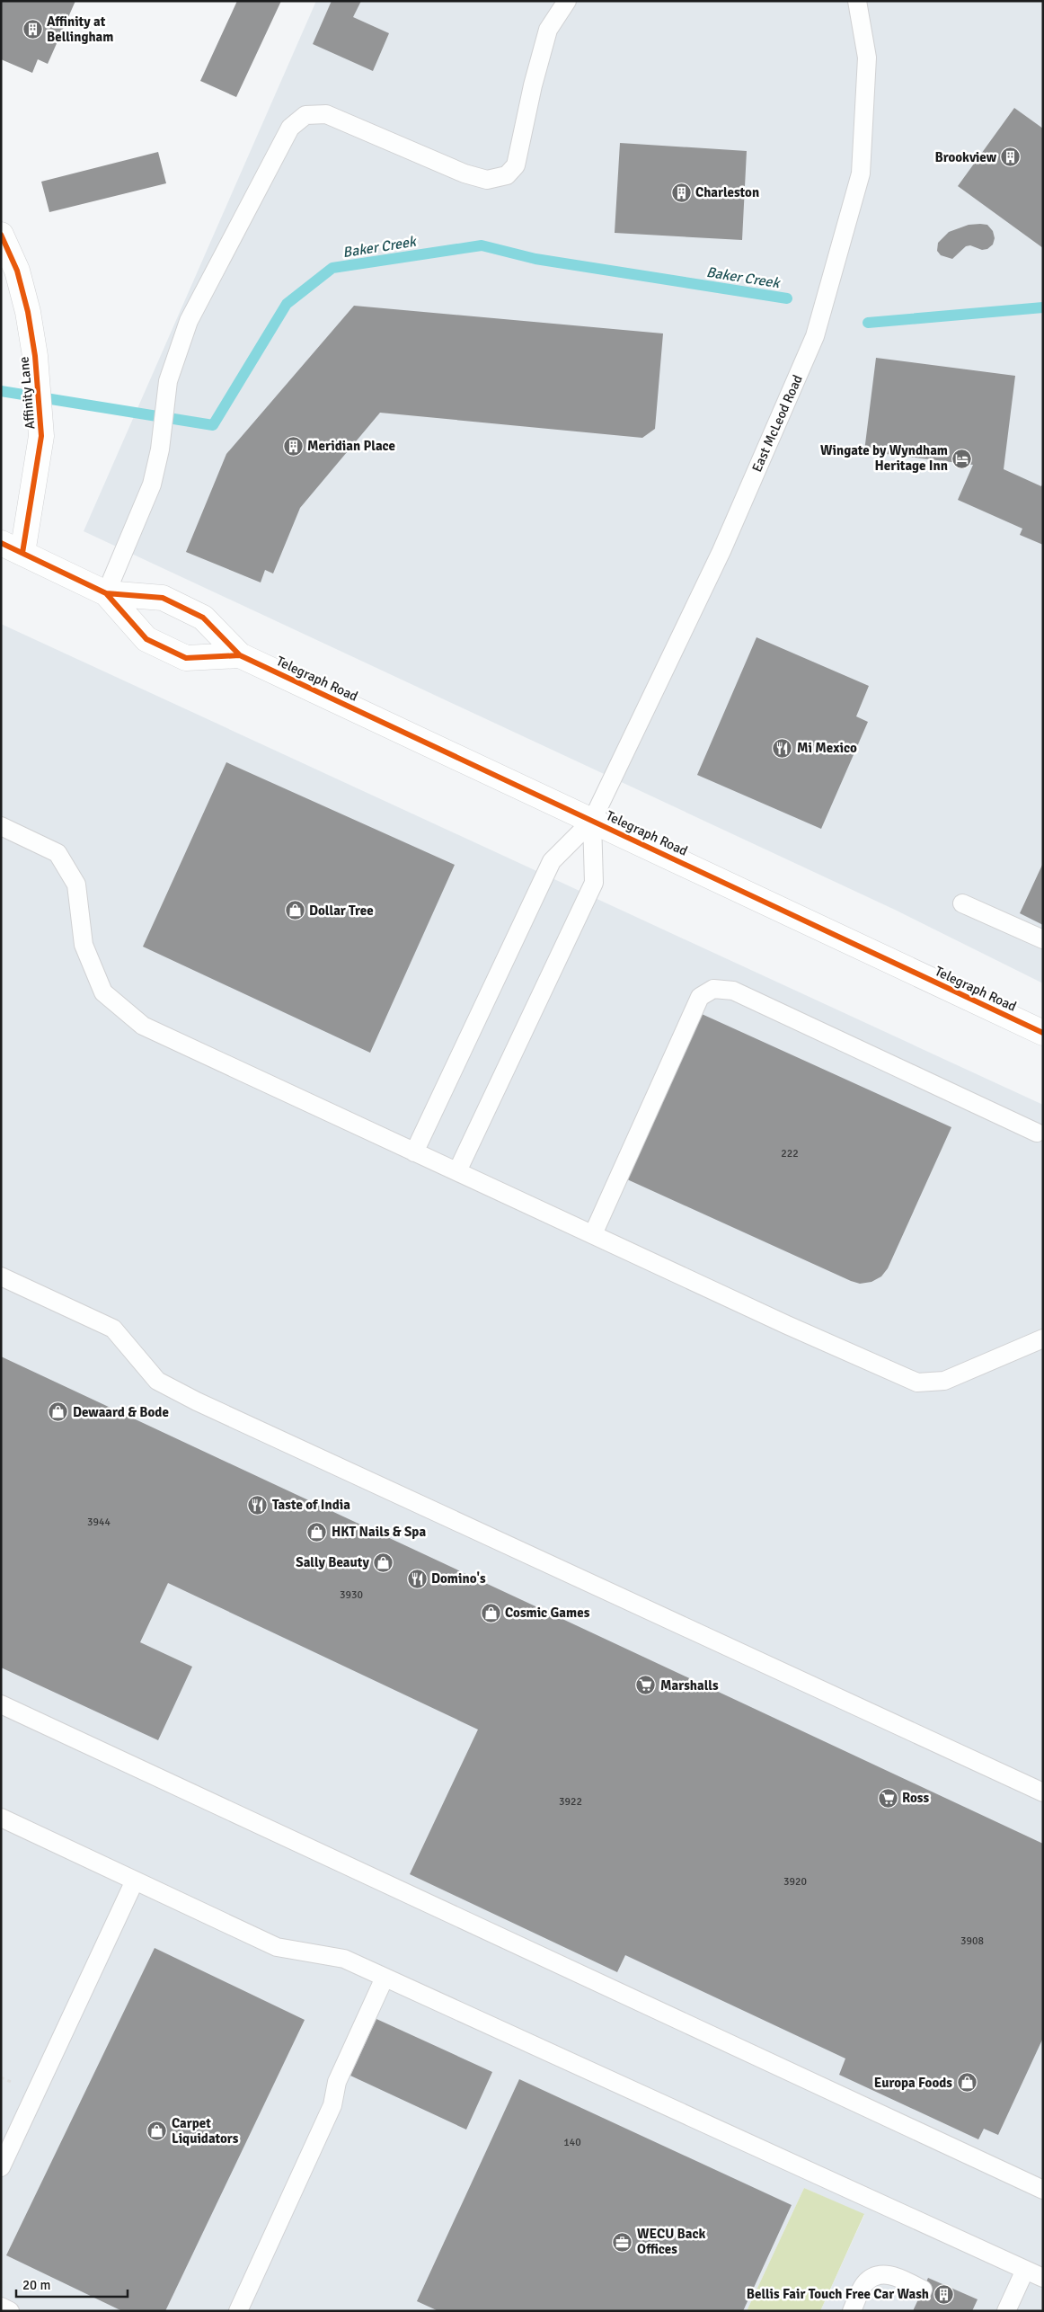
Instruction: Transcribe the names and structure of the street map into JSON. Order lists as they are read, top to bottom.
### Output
{
  "streets": {
    "street": ["Affinity Lane", "Telegraph Road"],
    "lane": ["East McLeod Road"]
  },
  "crossings": [
    ["Affinity Lane", "Telegraph Road"],
    ["East McLeod Road", "Telegraph Road"]
  ],
  "water": ["Baker Creek"],
  "places": {
    "building": [
      "Affinity at Bellingham",
      "Brookview",
      "Charleston",
      "Meridian Place",
      "Bellis Fair Touch Free Car Wash"
    ],
    "hotel": ["Wingate by Wyndham Heritage Inn"],
    "restaurant": ["Mi Mexico", "Taste of India", "Domino's"],
    "shop": [
      "Dollar Tree",
      "Dewaard & Bode",
      "HKT Nails & Spa",
      "Sally Beauty",
      "Cosmic Games",
      "Europa Foods",
      "Carpet Liquidators"
    ],
    "supermarket": ["Marshalls", "Ross"],
    "office": ["WECU Back Offices"]
  },
  "house_numbers": [
    "222",
    "3944",
    "3930",
    "3922",
    "3920",
    "3908",
    "140"
  ],
  "scale_bar": "20 m"
}
